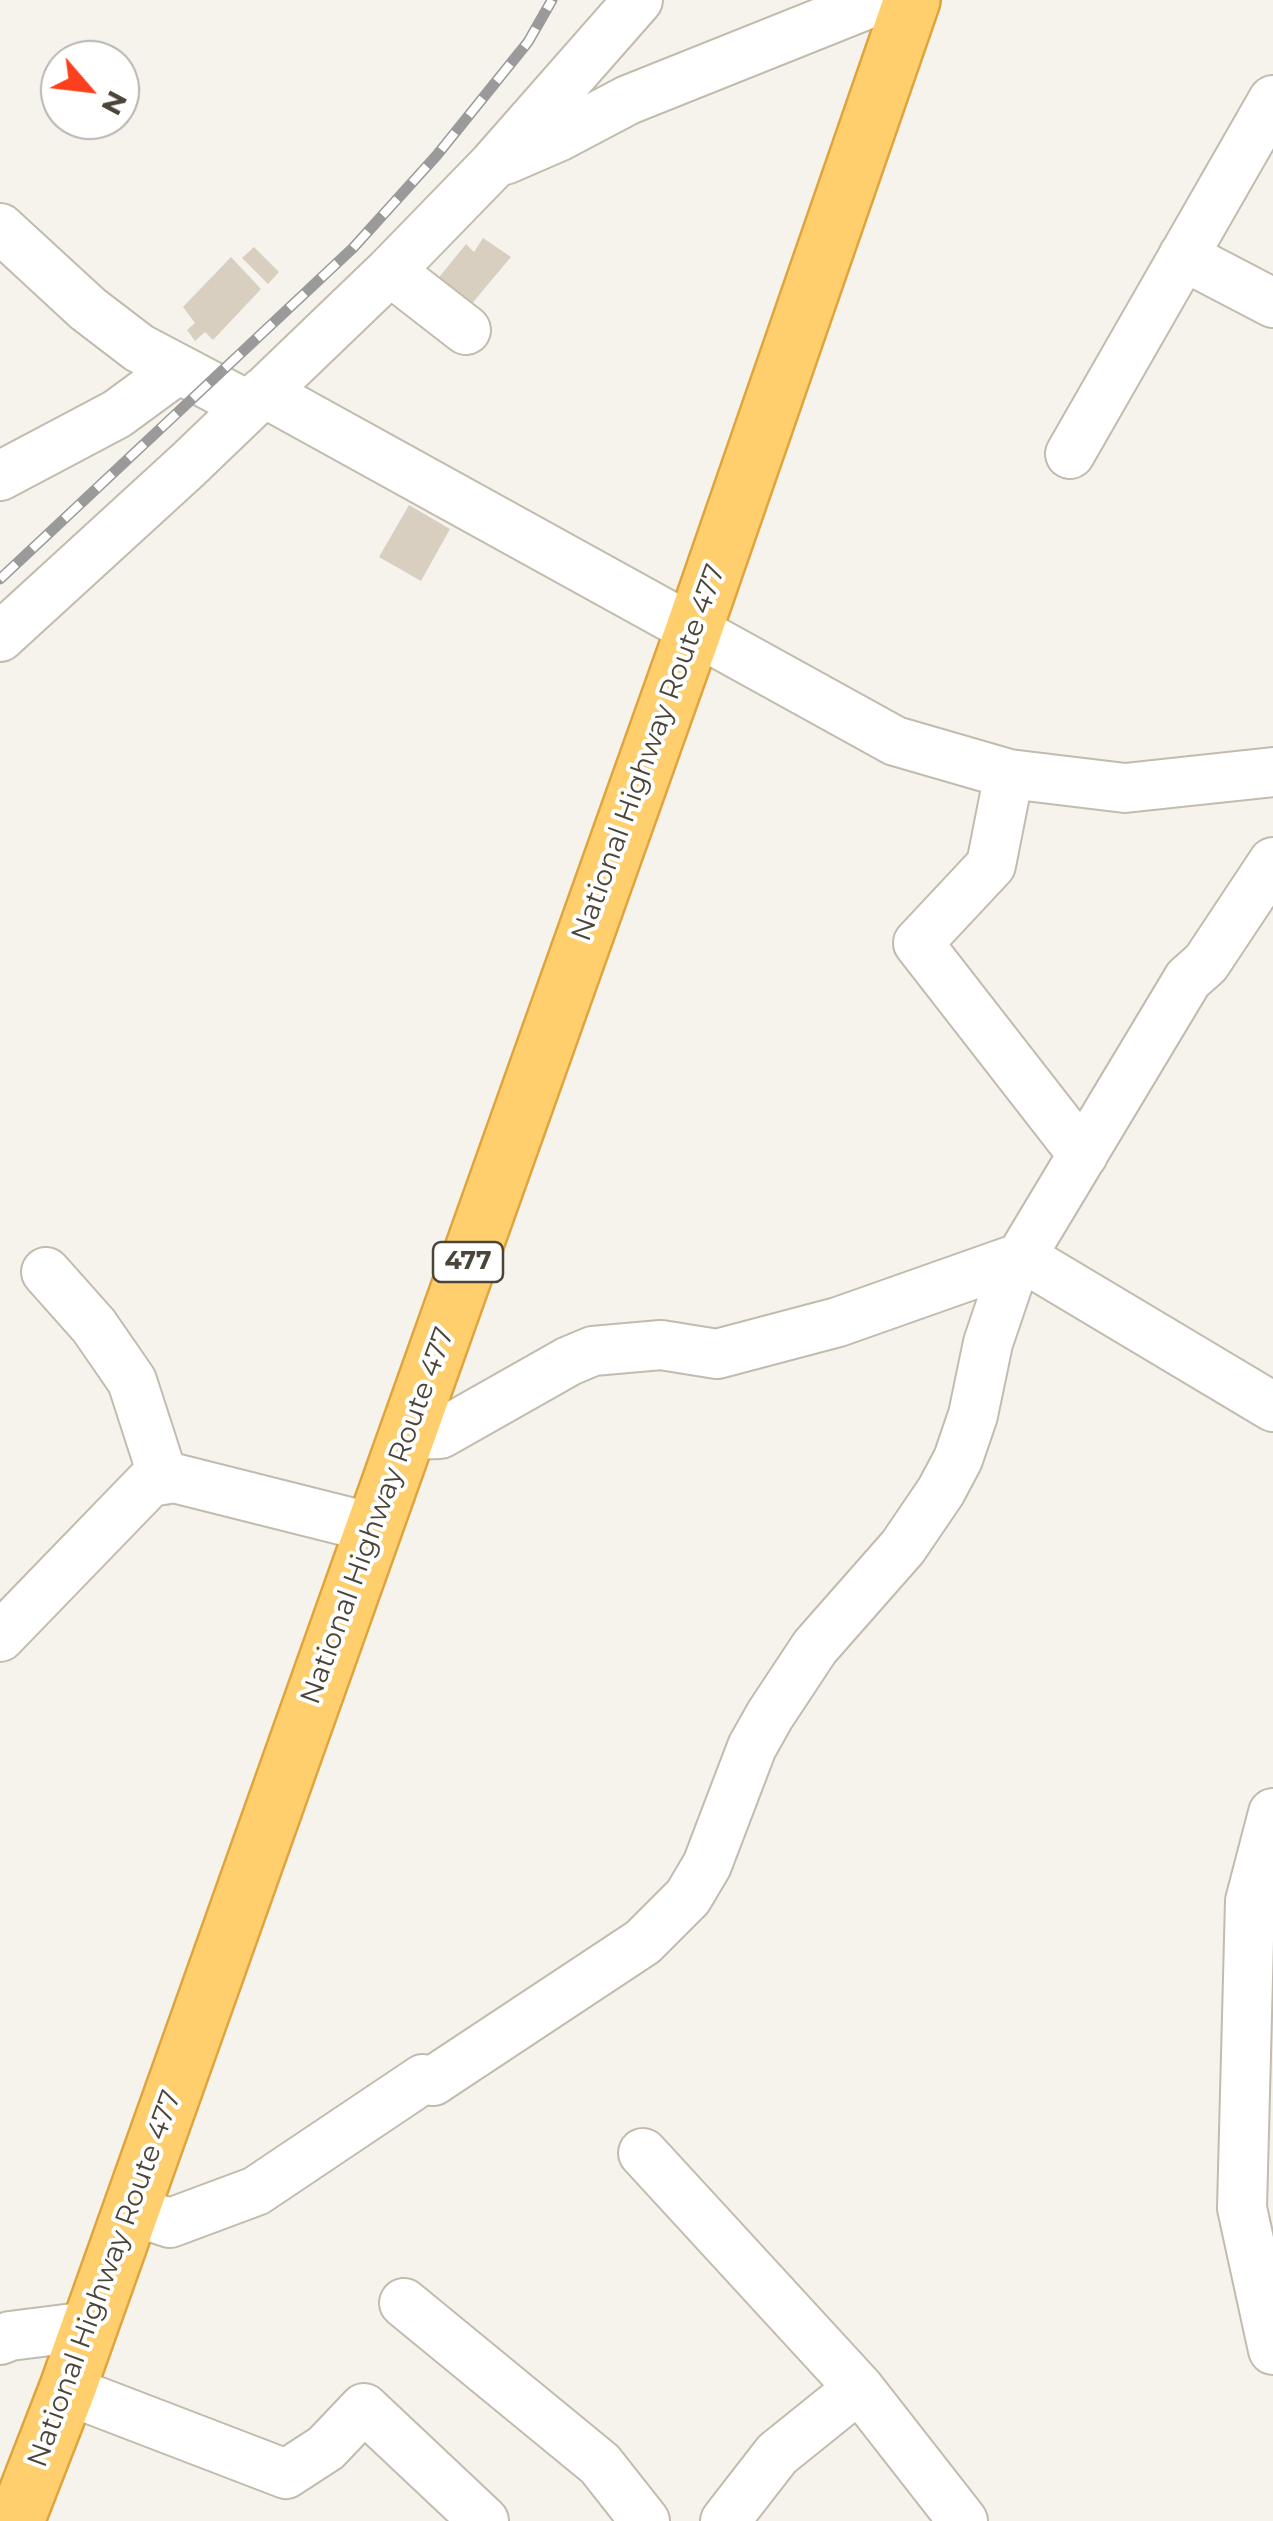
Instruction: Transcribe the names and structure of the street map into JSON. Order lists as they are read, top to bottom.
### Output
{
  "streets": {
    "highway": ["National Highway Route 477", "477"]
  },
  "north": "bottom right"
}
